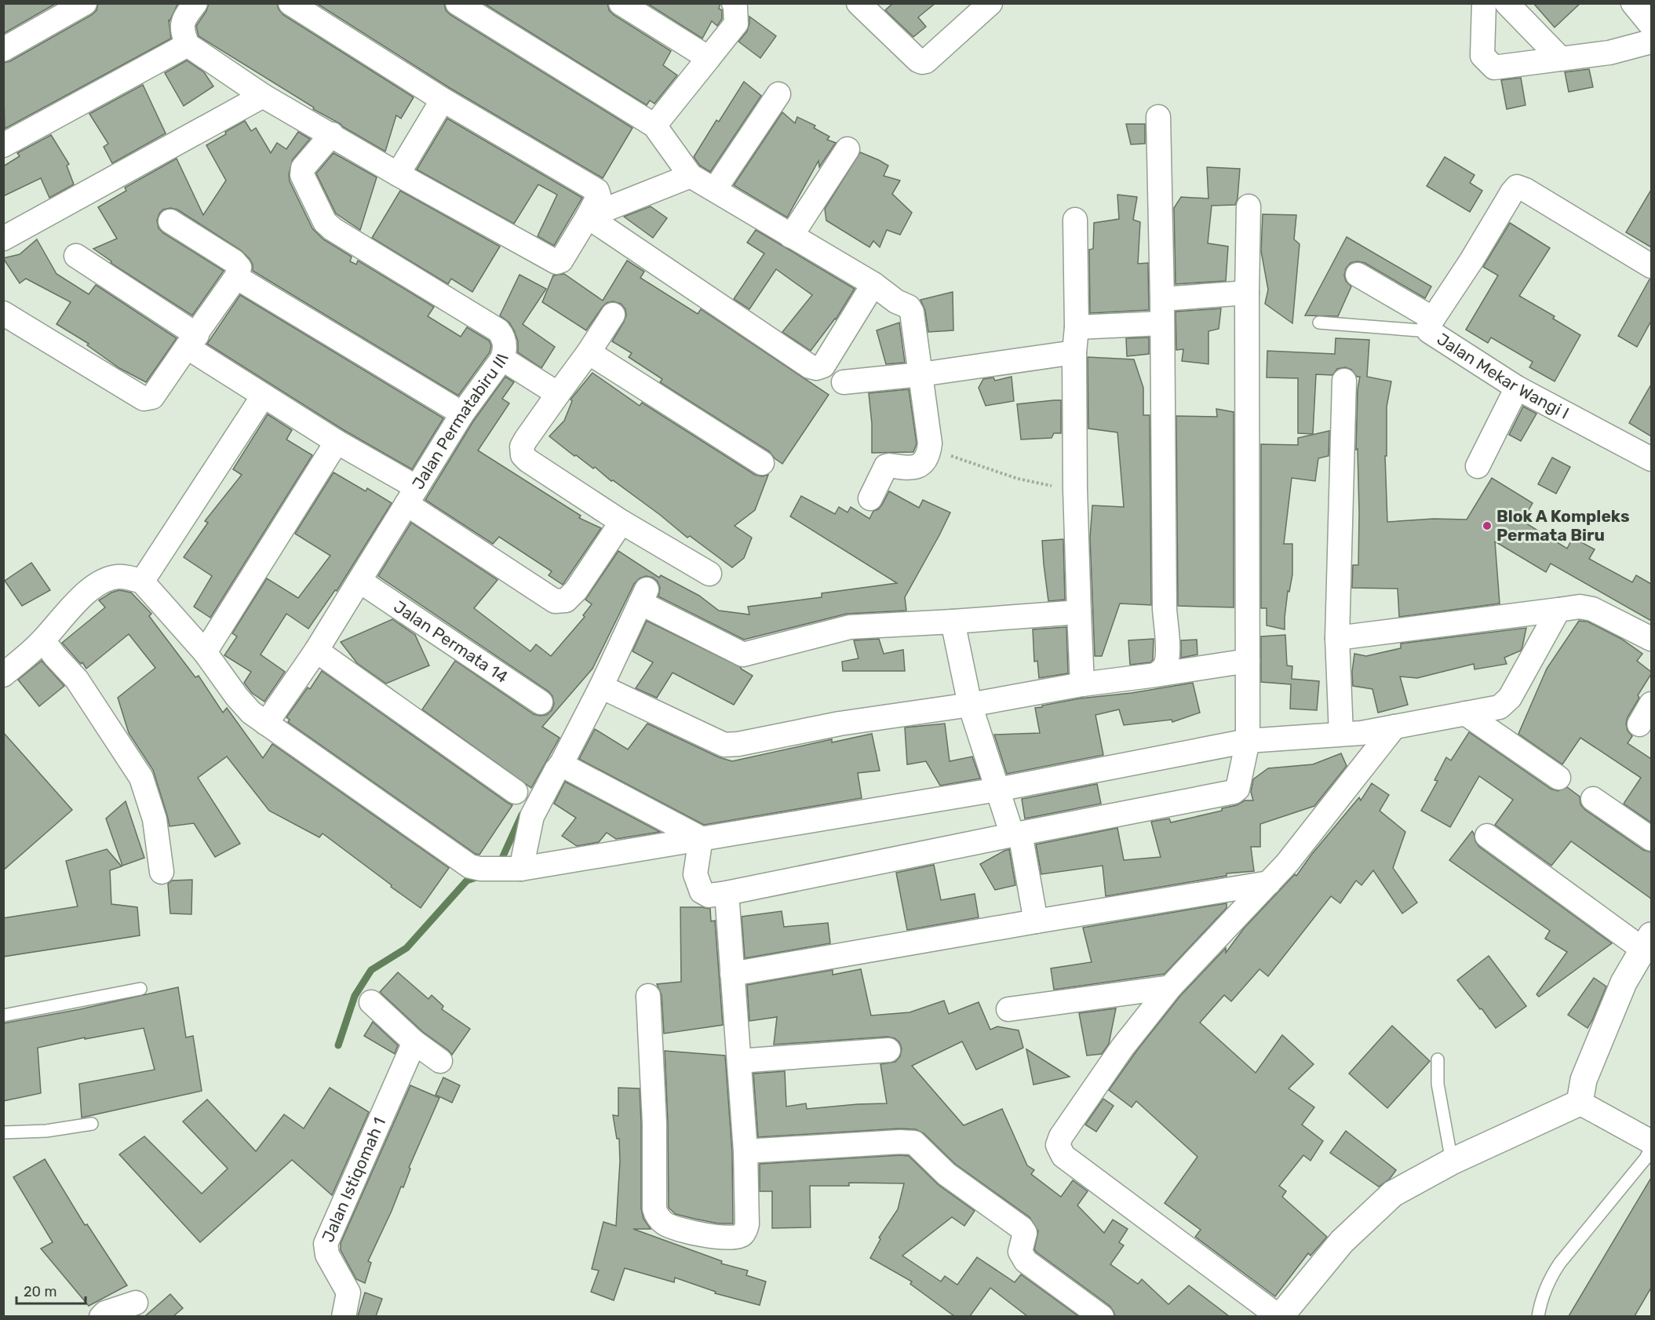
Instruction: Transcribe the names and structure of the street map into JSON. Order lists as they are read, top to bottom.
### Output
{
  "streets": {
    "street": [
      "Jalan Mekar Wangi I",
      "Jalan Permatabiru III",
      "Jalan Permata 14",
      "Jalan Istiqomah 1"
    ]
  },
  "crossings": [
    ["Jalan Permatabiru III", "Jalan Permata 14"]
  ],
  "places": ["Blok A Kompleks Permata Biru"],
  "scale_bar": "20 m"
}
